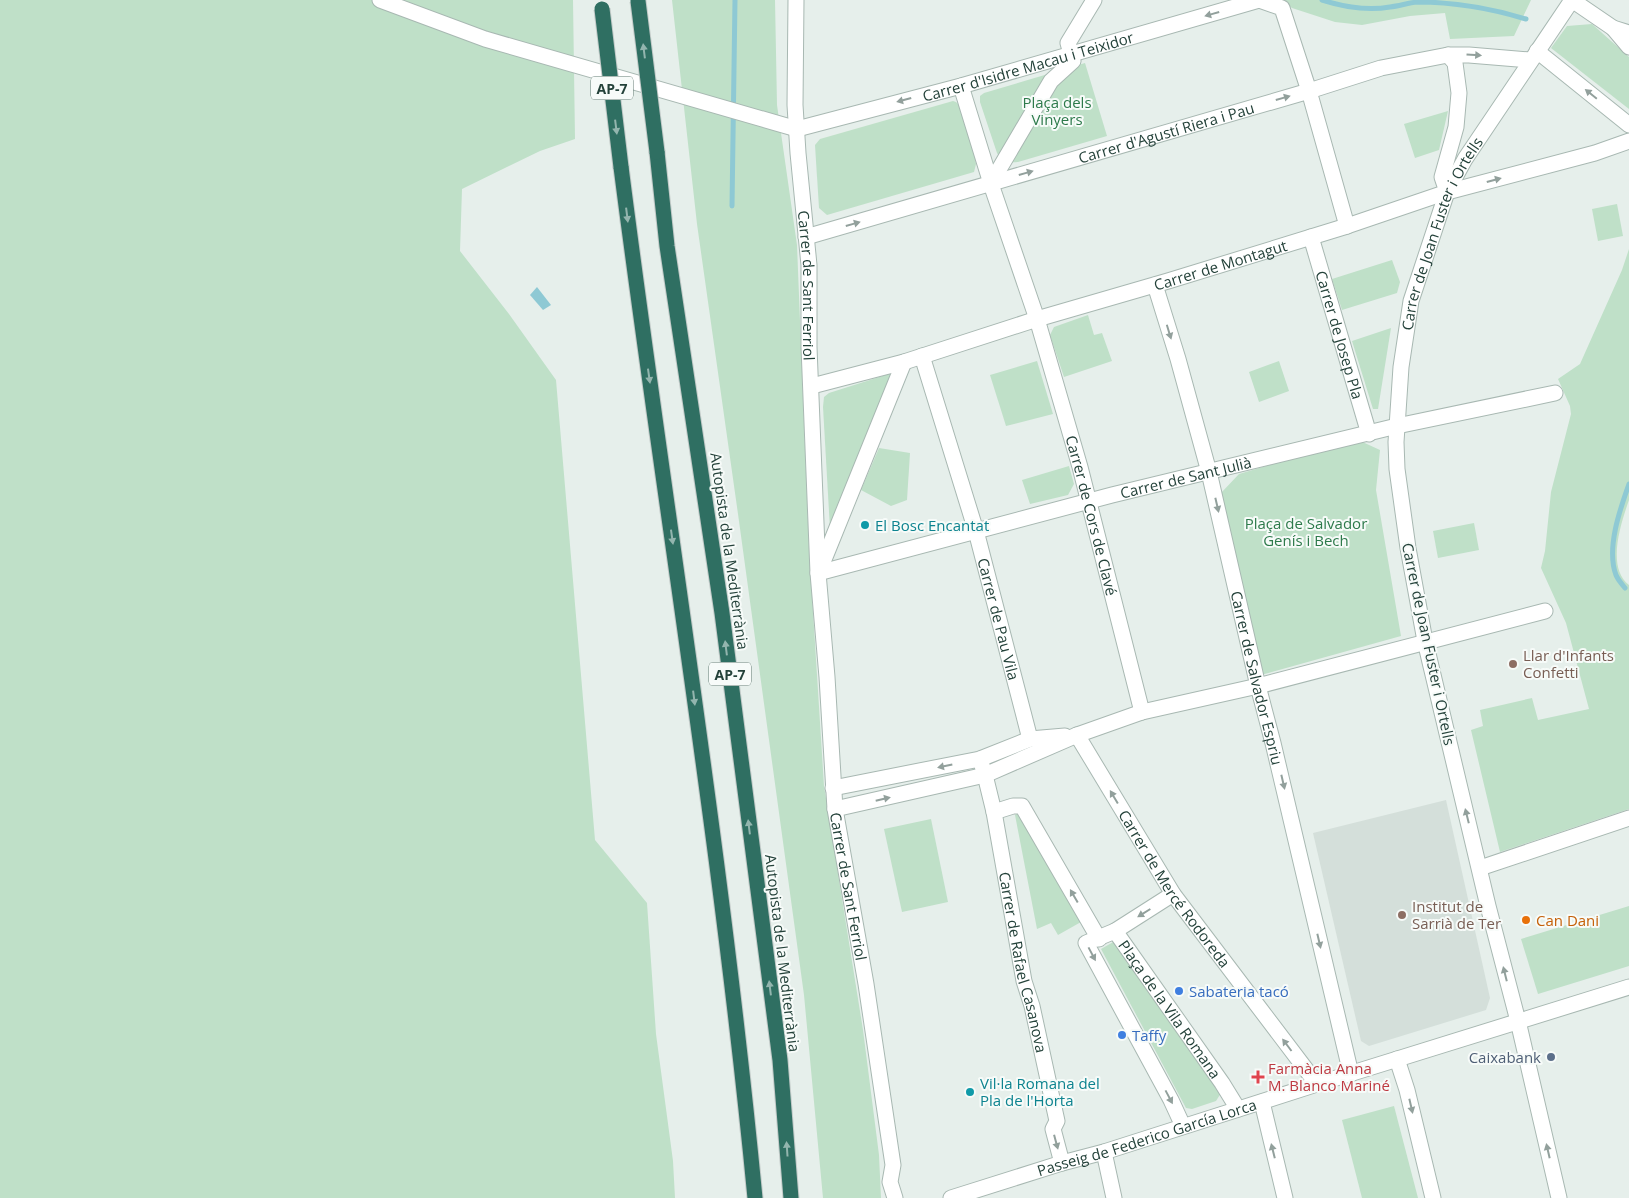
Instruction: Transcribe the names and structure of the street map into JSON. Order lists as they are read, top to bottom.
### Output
{
  "streets": {
    "highway": ["AP-7", "Autopista de la Mediterrània"],
    "street": [
      "Carrer d'Isidre Macau i Teixidor",
      "Carrer d'Agustí Riera i Pau",
      "Carrer de Joan Fuster i Ortells",
      "Carrer de Montagut",
      "Carrer de Sant Ferriol",
      "Carrer de Josep Pla",
      "Carrer de Sant Julià",
      "Carrer de Cors de Clavé",
      "Carrer de Pau Vila",
      "Carrer de Salvador Espriu",
      "Carrer de Mercé Rodoreda",
      "Carrer de Rafael Casanova",
      "Plaça de la Vila Romana",
      "Passeig de Federico García Lorca"
    ]
  },
  "crossings": [
    ["Carrer d'Isidre Macau i Teixidor", "Carrer d'Agustí Riera i Pau"],
    ["Carrer d'Isidre Macau i Teixidor", "Carrer de Sant Ferriol"],
    ["Carrer d'Isidre Macau i Teixidor", "Carrer de Cors de Clavé"],
    ["Carrer d'Agustí Riera i Pau", "Carrer de Joan Fuster i Ortells"],
    ["Carrer d'Agustí Riera i Pau", "Carrer de Sant Ferriol"],
    ["Carrer d'Agustí Riera i Pau", "Carrer de Cors de Clavé"],
    ["Carrer de Joan Fuster i Ortells", "Carrer de Montagut"],
    ["Carrer de Joan Fuster i Ortells", "Carrer de Sant Julià"],
    ["Carrer de Joan Fuster i Ortells", "Passeig de Federico García Lorca"],
    ["Carrer de Montagut", "Carrer de Sant Ferriol"],
    ["Carrer de Montagut", "Carrer de Josep Pla"],
    ["Carrer de Montagut", "Carrer de Cors de Clavé"],
    ["Carrer de Montagut", "Carrer de Pau Vila"],
    ["Carrer de Montagut", "Carrer de Salvador Espriu"],
    ["Carrer de Sant Ferriol", "Carrer de Sant Julià"],
    ["Carrer de Josep Pla", "Carrer de Sant Julià"],
    ["Carrer de Sant Julià", "Carrer de Cors de Clavé"],
    ["Carrer de Sant Julià", "Carrer de Pau Vila"],
    ["Carrer de Sant Julià", "Carrer de Salvador Espriu"],
    ["Carrer de Salvador Espriu", "Passeig de Federico García Lorca"],
    ["Carrer de Mercé Rodoreda", "Passeig de Federico García Lorca"],
    ["Carrer de Rafael Casanova", "Passeig de Federico García Lorca"],
    ["Plaça de la Vila Romana", "Passeig de Federico García Lorca"]
  ],
  "one_way": [
    "Carrer d'Isidre Macau i Teixidor",
    "Carrer d'Agustí Riera i Pau",
    "Carrer de Joan Fuster i Ortells",
    "Carrer de Salvador Espriu",
    "Carrer de Mercé Rodoreda",
    "Carrer de Rafael Casanova"
  ],
  "parks": ["Plaça dels Vinyers", "Plaça de Salvador Genís i Bech"],
  "places": {
    "other": [
      "El Bosc Encantat",
      "Llar d'Infants Confetti",
      "Institut de Sarrià de Ter",
      "Can Dani",
      "Sabateria tacó",
      "Taffy",
      "Caixabank",
      "Vil·la Romana del Pla de l'Horta"
    ],
    "health": ["Farmàcia Anna M. Blanco Mariné"]
  }
}
